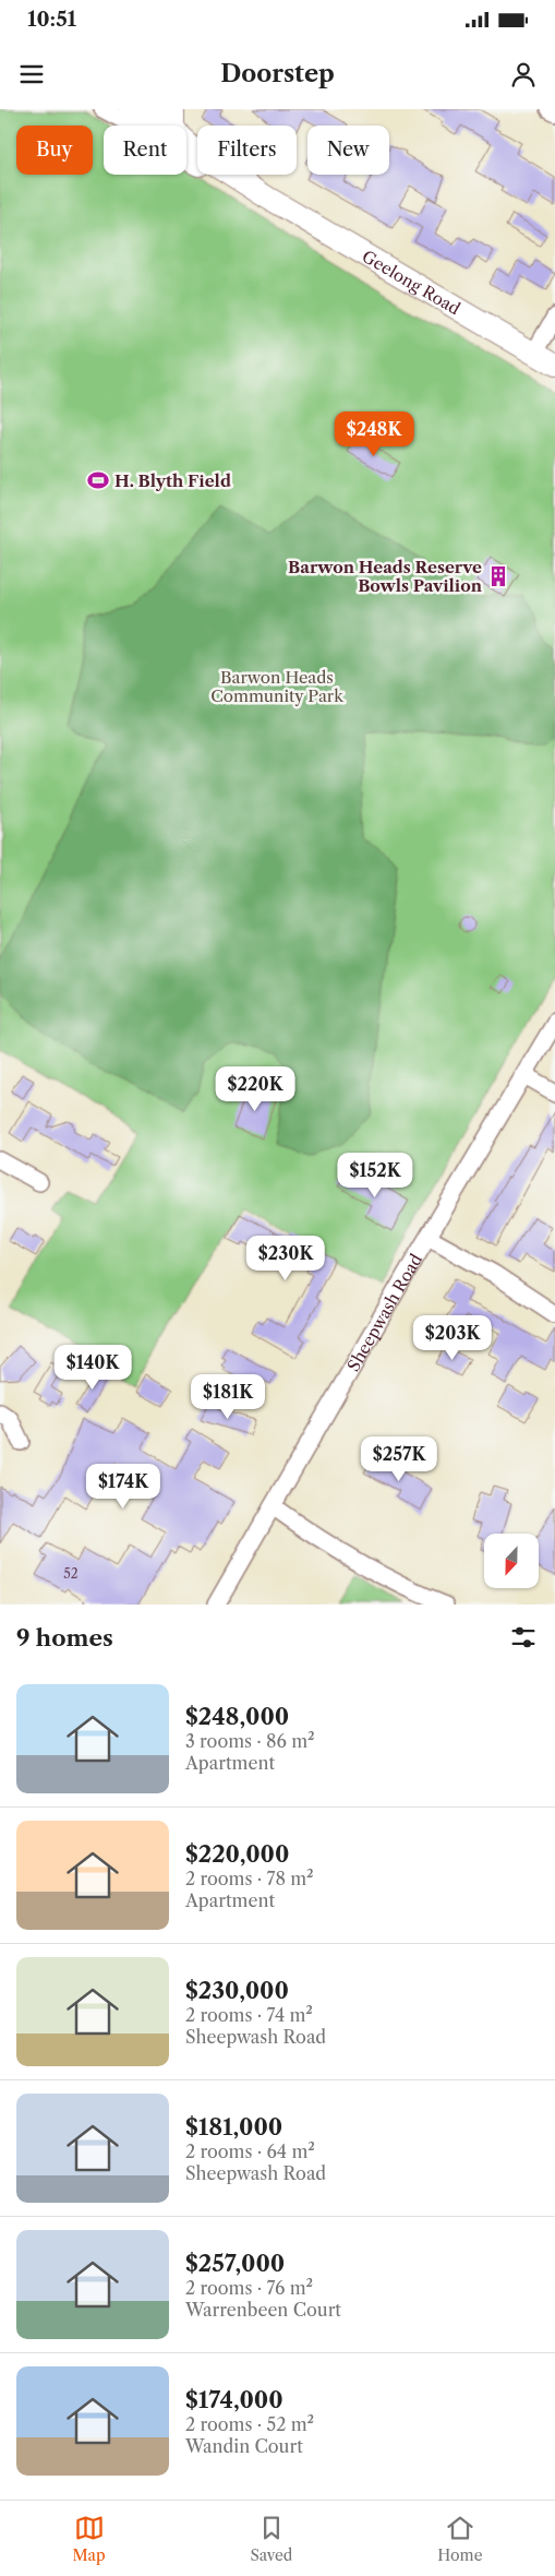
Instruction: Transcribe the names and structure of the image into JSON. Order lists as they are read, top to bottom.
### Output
{
  "streets": {
    "street": ["Geelong Road", "Sheepwash Road"]
  },
  "parks": ["Barwon Heads Community Park"],
  "places": {
    "sports": ["H. Blyth Field"],
    "building": ["Barwon Heads Reserve Bowls Pavilion"]
  },
  "house_numbers": ["52"],
  "north": "bottom",
  "page": {
    "status": "10:51",
    "header": "Doorstep",
    "chip": [
      "Buy",
      "Rent",
      "Filters",
      "New"
    ],
    "price": [
      "$248K",
      "$220K",
      "$152K",
      "$230K",
      "$203K",
      "$140K",
      "$181K",
      "$257K",
      "$174K"
    ],
    "heading": "9 homes",
    "list": [
      {
        "name": "$248,000",
        "note": "3 rooms · 86 m² · Apartment"
      },
      {
        "name": "$220,000",
        "note": "2 rooms · 78 m² · Apartment"
      },
      {
        "name": "$230,000",
        "note": "2 rooms · 74 m² · Sheepwash Road"
      },
      {
        "name": "$181,000",
        "note": "2 rooms · 64 m² · Sheepwash Road"
      },
      {
        "name": "$257,000",
        "note": "2 rooms · 76 m² · Warrenbeen Court"
      },
      {
        "name": "$174,000",
        "note": "2 rooms · 52 m² · Wandin Court"
      }
    ],
    "tabs": ["Map", "Saved", "Home"]
  }
}
